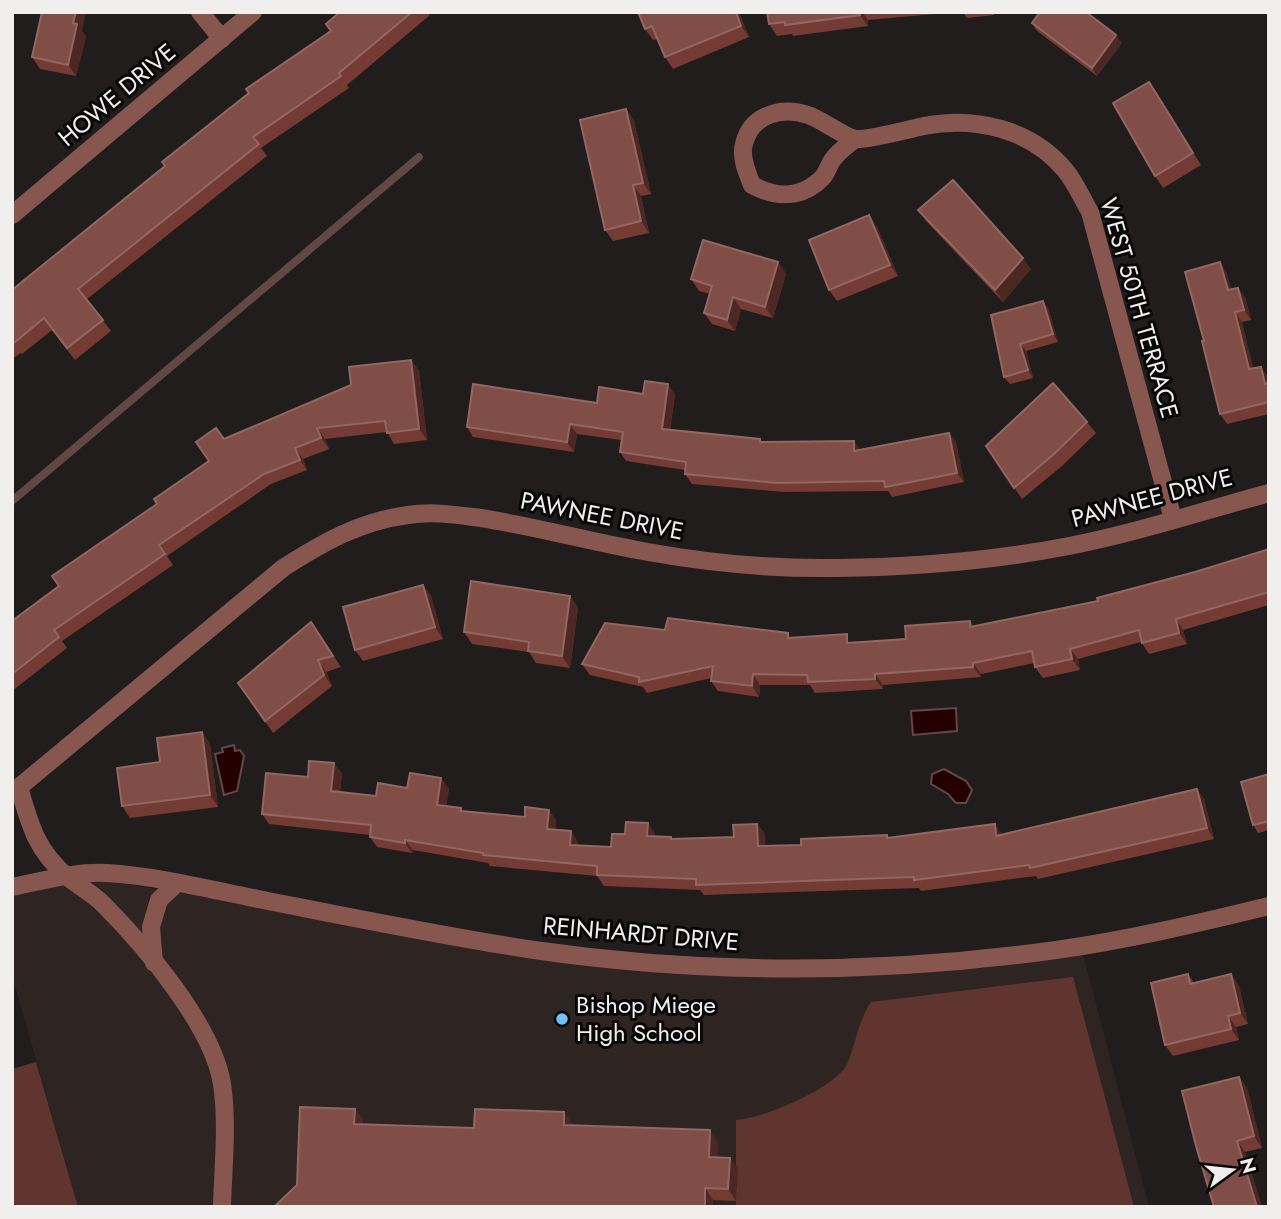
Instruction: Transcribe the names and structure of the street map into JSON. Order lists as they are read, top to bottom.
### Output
{
  "streets": {
    "street": [
      "HOWE DRIVE",
      "WEST 50TH TERRACE",
      "PAWNEE DRIVE",
      "REINHARDT DRIVE"
    ]
  },
  "crossings": [
    ["WEST 50TH TERRACE", "PAWNEE DRIVE"]
  ],
  "places": ["Bishop Miege High School"],
  "north": "right"
}
